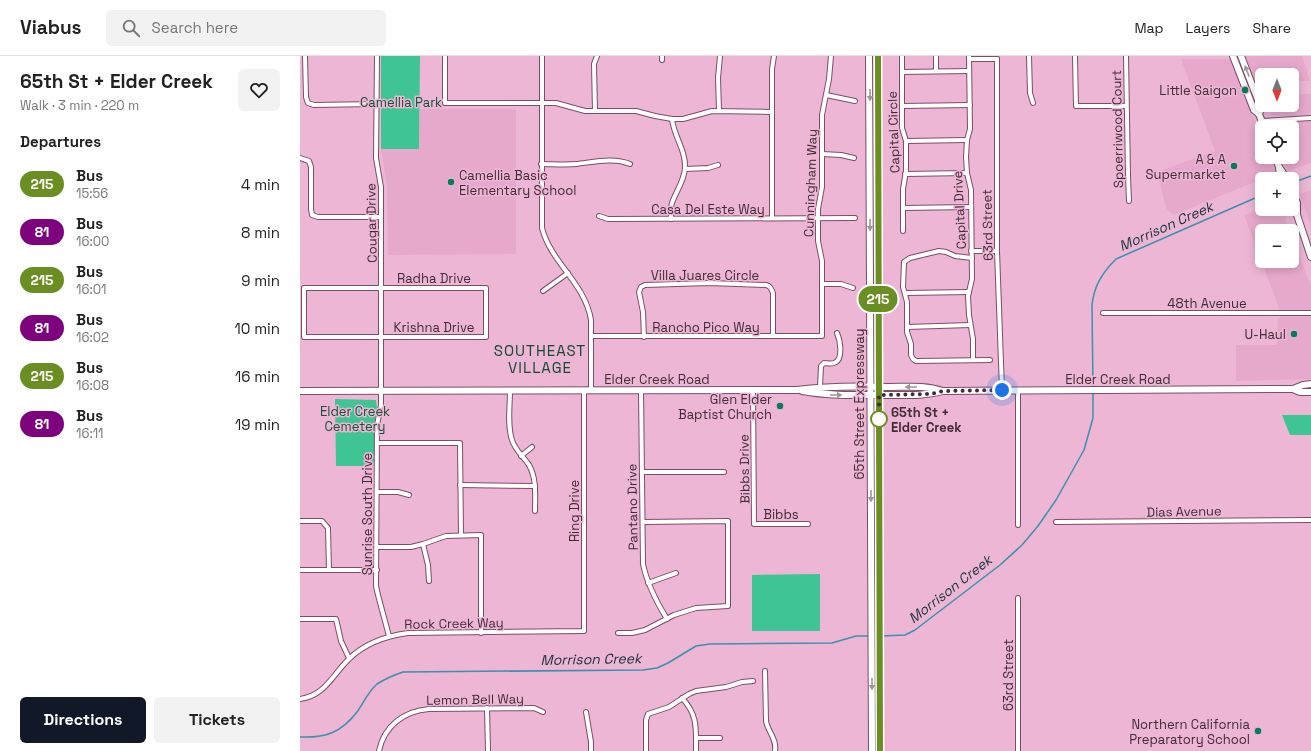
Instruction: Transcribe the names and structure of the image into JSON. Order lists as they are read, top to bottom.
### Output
{
  "streets": {
    "main road": ["Elder Creek Road", "65th Street Expressway"],
    "street": [
      "Spoerriwood Court",
      "Capital Circle",
      "Cunningham Way",
      "Casa Del Este Way",
      "Capital Drive",
      "Cougar Drive",
      "63rd Street",
      "Villa Juares Circle",
      "Radha Drive",
      "48th Avenue",
      "Krishna Drive",
      "Rancho Pico Way",
      "Bibbs Drive",
      "Pantano Drive",
      "Ring Drive",
      "Dias Avenue",
      "Sunrise South Drive",
      "Bibbs",
      "Rock Creek Way",
      "Lemon Bell Way"
    ]
  },
  "crossings": [
    ["Cunningham Way", "Casa Del Este Way"],
    ["Cunningham Way", "Rancho Pico Way"],
    ["Capital Drive", "63rd Street"],
    ["Cougar Drive", "Radha Drive"],
    ["Cougar Drive", "Krishna Drive"],
    ["Cougar Drive", "Elder Creek Road"],
    ["Cougar Drive", "Sunrise South Drive"],
    ["63rd Street", "Elder Creek Road"],
    ["Villa Juares Circle", "Rancho Pico Way"],
    ["Radha Drive", "Krishna Drive"],
    ["Rancho Pico Way", "Ring Drive"],
    ["Elder Creek Road", "65th Street Expressway"],
    ["Elder Creek Road", "Bibbs Drive"],
    ["Elder Creek Road", "Pantano Drive"],
    ["Elder Creek Road", "Ring Drive"],
    ["Elder Creek Road", "Sunrise South Drive"],
    ["Bibbs Drive", "Bibbs"],
    ["Ring Drive", "Rock Creek Way"],
    ["Sunrise South Drive", "Rock Creek Way"]
  ],
  "districts": ["SOUTHEAST VILLAGE"],
  "water": ["Morrison Creek"],
  "parks": ["Camellia Park", "Elder Creek Cemetery"],
  "places": [
    "Little Saigon",
    "A & A Supermarket",
    "Camellia Basic Elementary School",
    "U-Haul",
    "Glen Elder Baptist Church",
    "65th St + Elder Creek",
    "Northern California Preparatory School"
  ],
  "lines": ["bus line 215"],
  "north": "bottom",
  "page": {
    "header": "Viabus",
    "search": "Search here",
    "nav": ["Map", "Layers", "Share"],
    "heading": [
      ["65th St + Elder Creek", "Walk · 3 min · 220 m"],
      "Departures"
    ],
    "on_map": "215",
    "map_buttons": ["+", "−"],
    "list": [
      {
        "mark": "215",
        "name": "Bus",
        "note": "15:56",
        "value": "4 min"
      },
      {
        "mark": "81",
        "name": "Bus",
        "note": "16:00",
        "value": "8 min"
      },
      {
        "mark": "215",
        "name": "Bus",
        "note": "16:01",
        "value": "9 min"
      },
      {
        "mark": "81",
        "name": "Bus",
        "note": "16:02",
        "value": "10 min"
      },
      {
        "mark": "215",
        "name": "Bus",
        "note": "16:08",
        "value": "16 min"
      },
      {
        "mark": "81",
        "name": "Bus",
        "note": "16:11",
        "value": "19 min"
      }
    ],
    "buttons": ["Directions", "Tickets"]
  }
}
